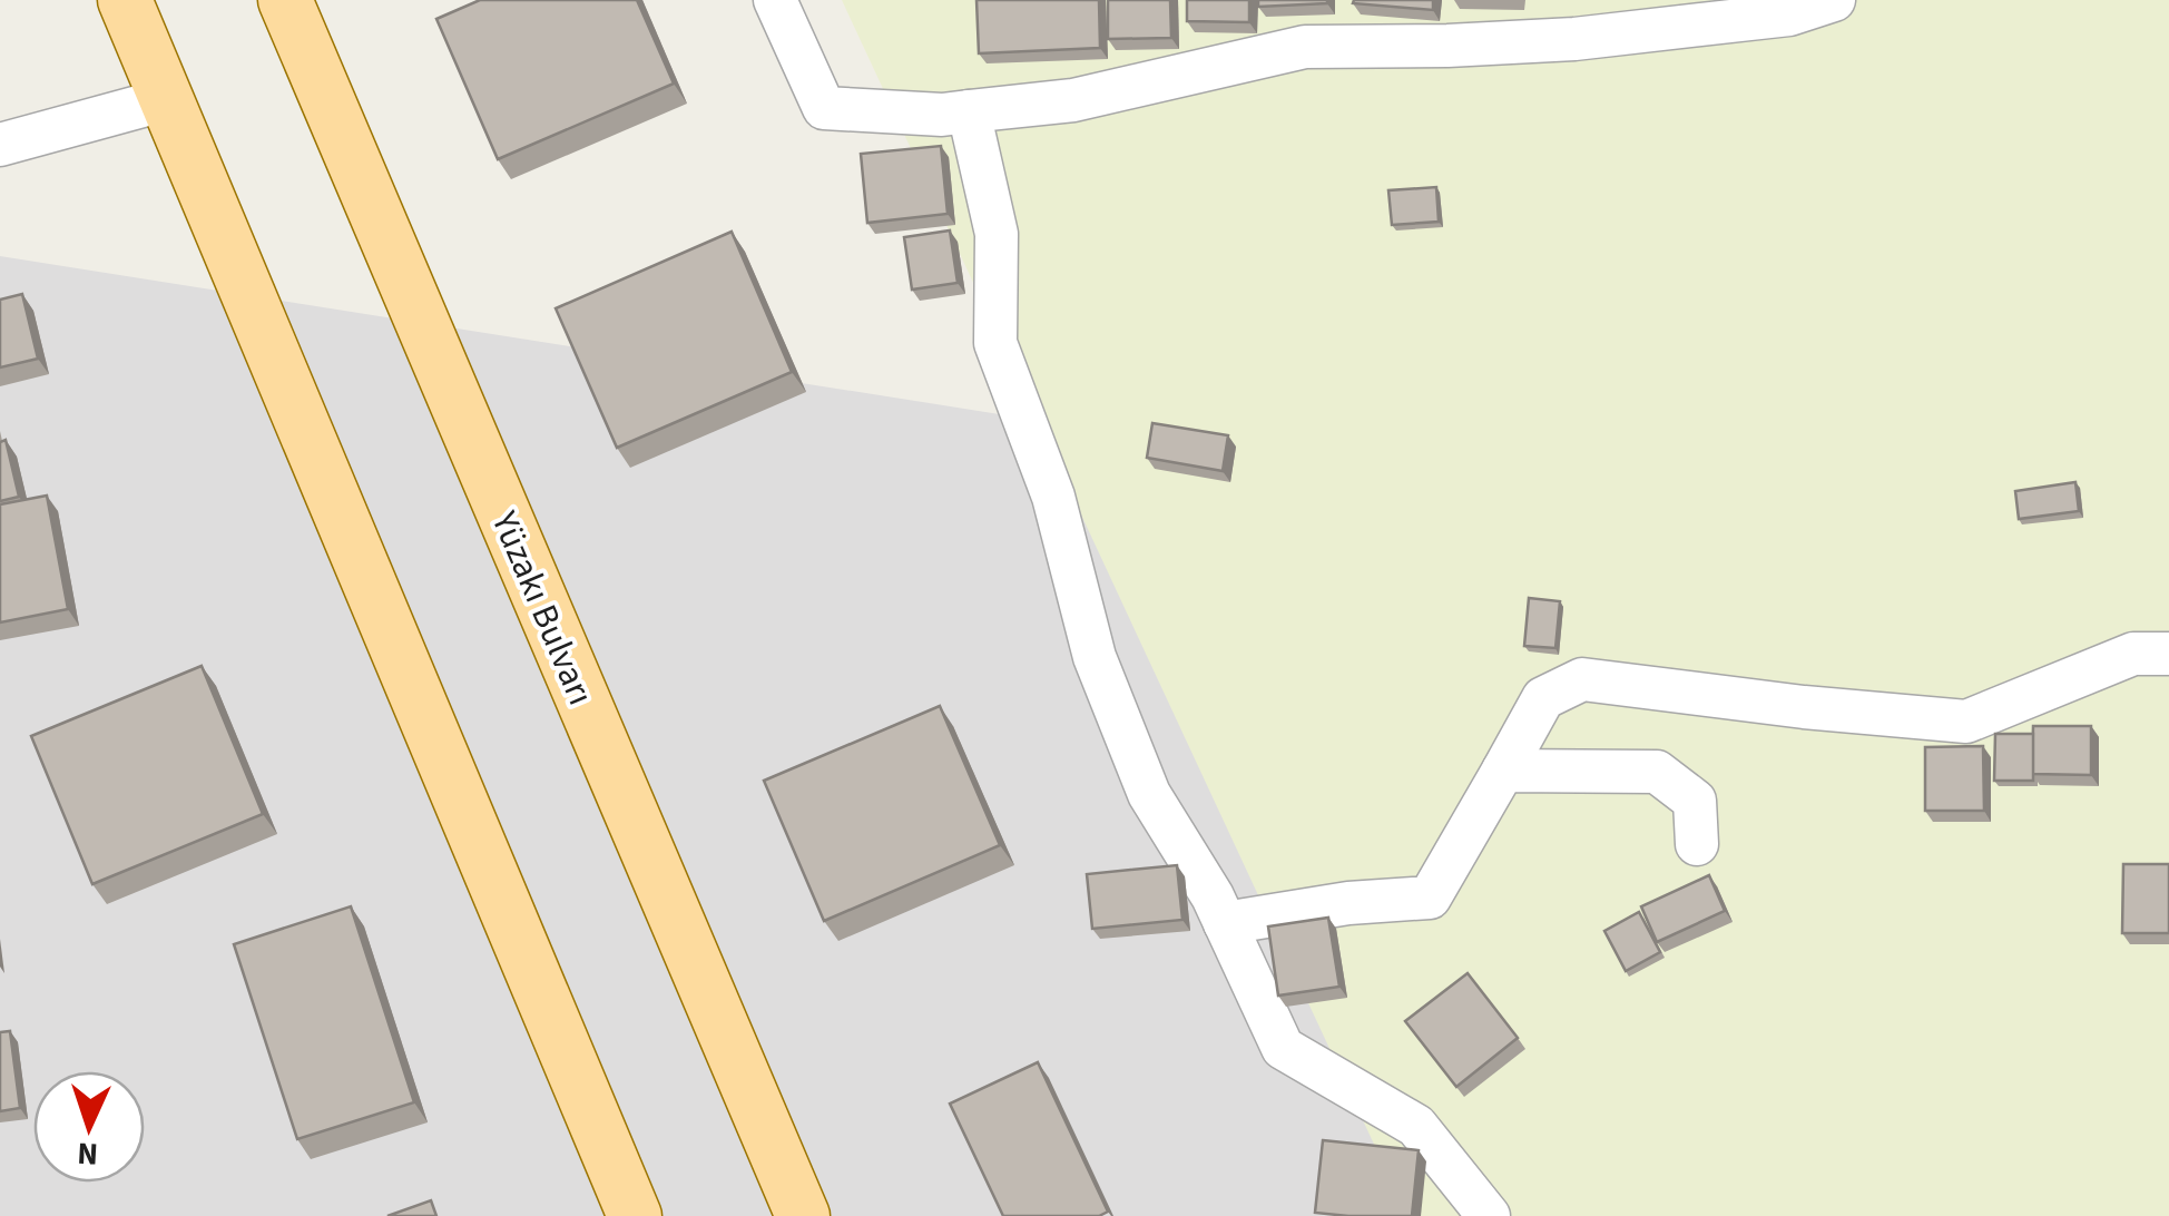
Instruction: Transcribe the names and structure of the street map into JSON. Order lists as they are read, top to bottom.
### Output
{
  "streets": {
    "main road": ["Yüzakı Bulvarı"]
  },
  "north": "bottom"
}
